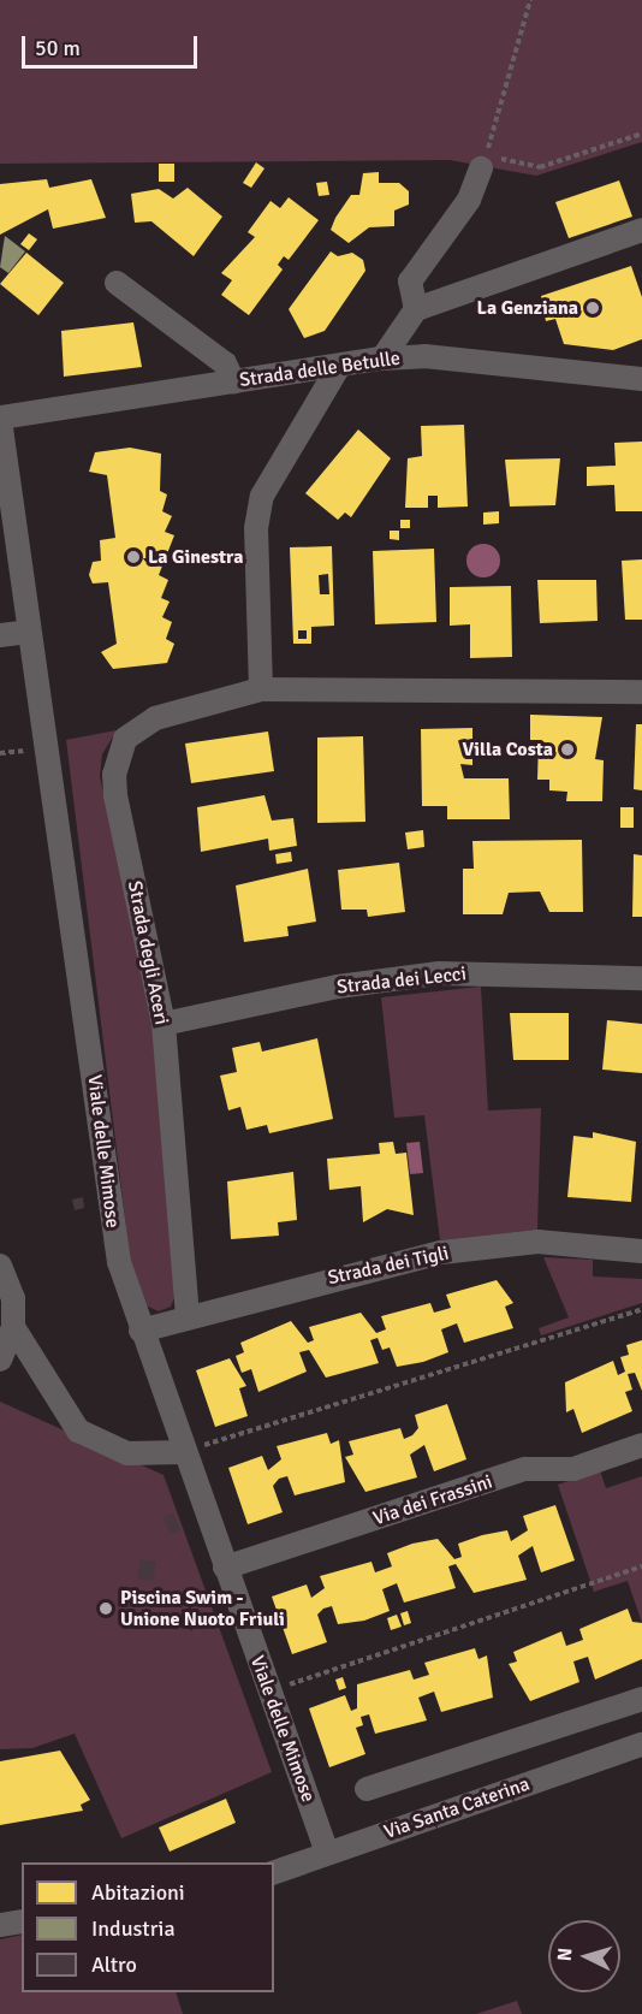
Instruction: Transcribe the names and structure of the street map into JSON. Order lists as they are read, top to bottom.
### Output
{
  "streets": {
    "street": [
      "Strada delle Betulle",
      "Strada degli Aceri",
      "Strada dei Lecci",
      "Viale delle Mimose",
      "Strada dei Tigli",
      "Via dei Frassini",
      "Via Santa Caterina"
    ]
  },
  "crossings": [
    ["Strada delle Betulle", "Viale delle Mimose"],
    ["Strada degli Aceri", "Strada dei Lecci"],
    ["Strada degli Aceri", "Strada dei Tigli"],
    ["Viale delle Mimose", "Strada dei Tigli"],
    ["Viale delle Mimose", "Via dei Frassini"],
    ["Viale delle Mimose", "Via Santa Caterina"]
  ],
  "places": [
    "La Genziana",
    "La Ginestra",
    "Villa Costa",
    "Piscina Swim - Unione Nuoto Friuli"
  ],
  "legend": ["Abitazioni", "Industria", "Altro"],
  "scale_bar": "50 m",
  "north": "left"
}
